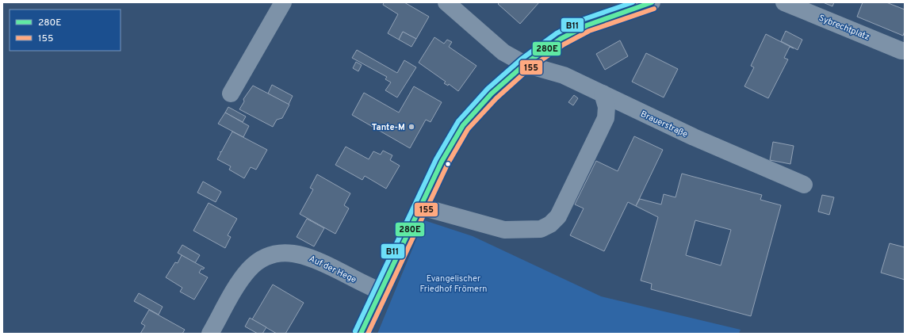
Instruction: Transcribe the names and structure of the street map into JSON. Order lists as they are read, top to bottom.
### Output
{
  "streets": {
    "street": ["Sybrechtplatz", "Brauerstraße", "Auf der Hege"]
  },
  "parks": ["Evangelischer Friedhof Frömern"],
  "places": ["Tante-M"],
  "lines": ["transit line 280E", "transit line B11", "transit line 155"],
  "legend": ["280E", "155"]
}
